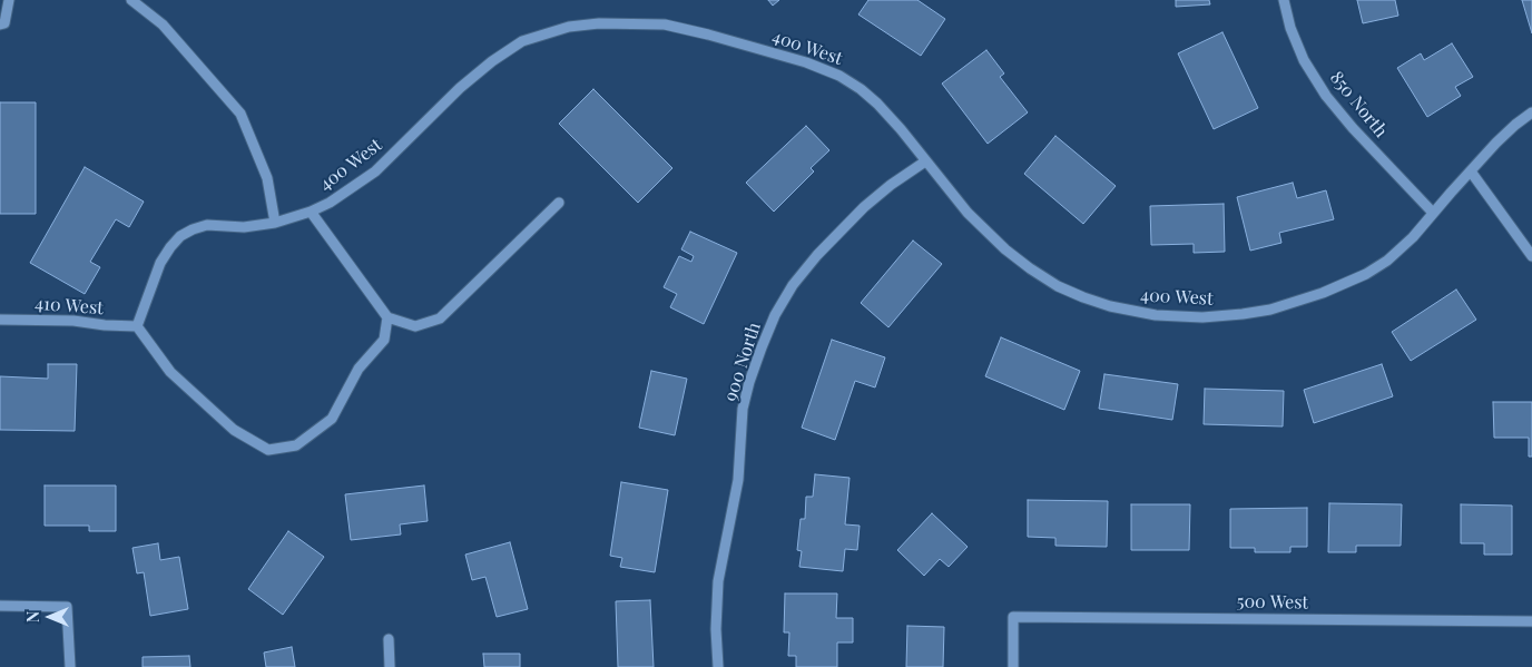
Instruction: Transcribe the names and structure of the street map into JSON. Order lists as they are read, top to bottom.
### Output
{
  "streets": {
    "street": [
      "400 West",
      "850 North",
      "410 West",
      "900 North",
      "500 West"
    ]
  },
  "crossings": [
    ["400 West", "850 North"],
    ["400 West", "410 West"],
    ["400 West", "900 North"]
  ],
  "north": "left"
}
